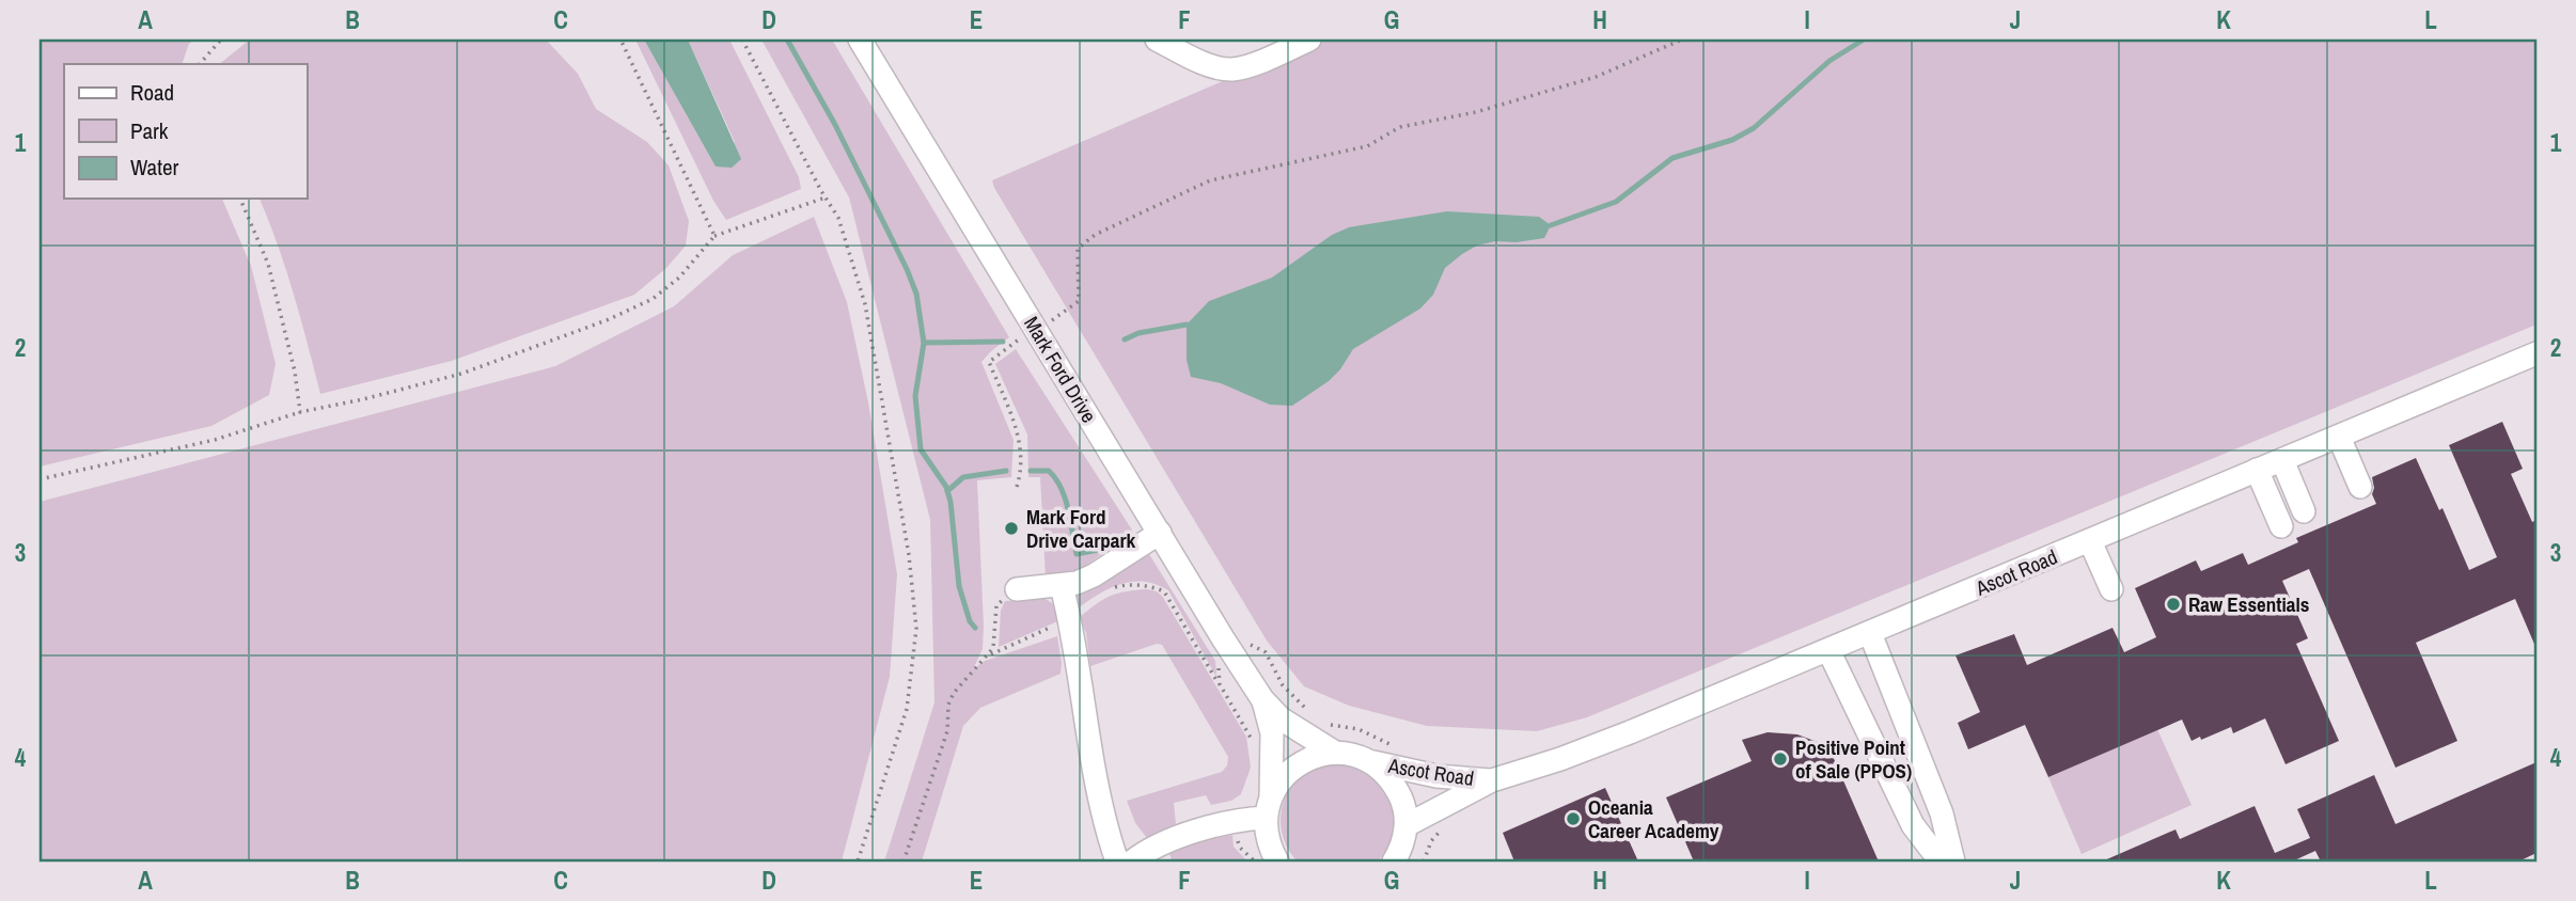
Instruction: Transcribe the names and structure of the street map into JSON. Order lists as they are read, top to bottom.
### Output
{
  "streets": {
    "street": ["Mark Ford Drive", "Ascot Road"]
  },
  "crossings": [
    ["Mark Ford Drive", "Ascot Road"]
  ],
  "places": [
    "Mark Ford Drive Carpark",
    "Raw Essentials",
    "Positive Point of Sale (PPOS)",
    "Oceania Career Academy"
  ],
  "legend": ["Road", "Park", "Water"],
  "grid": {
    "columns": [
      "A",
      "B",
      "C",
      "D",
      "E",
      "F",
      "G",
      "H",
      "I",
      "J",
      "K",
      "L"
    ],
    "rows": [
      "1",
      "2",
      "3",
      "4"
    ]
  }
}
